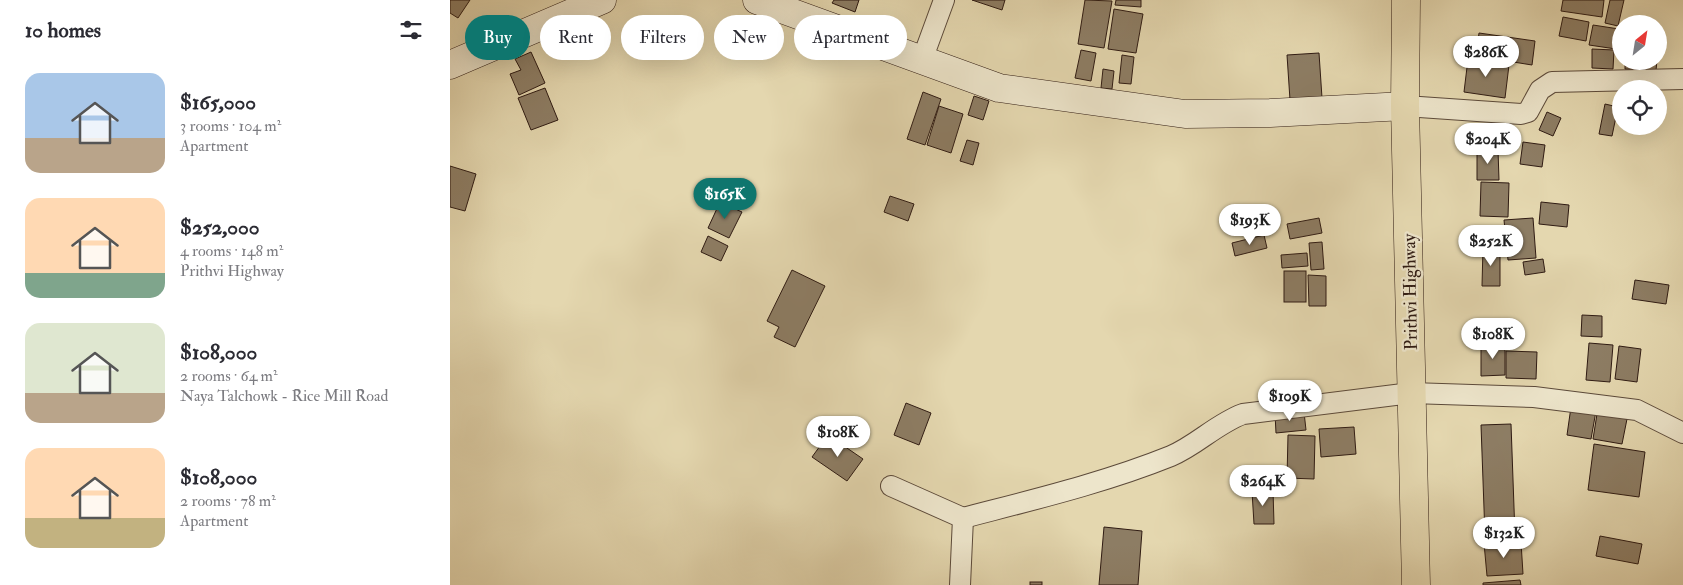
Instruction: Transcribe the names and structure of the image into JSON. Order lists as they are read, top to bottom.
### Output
{
  "streets": {
    "highway": ["Prithvi Highway"]
  },
  "north": "top right",
  "page": {
    "heading": "10 homes",
    "chip": [
      "Buy",
      "Rent",
      "Filters",
      "New",
      "Apartment"
    ],
    "price": [
      "$286K",
      "$204K",
      "$165K",
      "$193K",
      "$252K",
      "$108K",
      "$109K",
      "$108K",
      "$264K",
      "$132K"
    ],
    "list": [
      {
        "name": "$165,000",
        "note": "3 rooms · 104 m² · Apartment"
      },
      {
        "name": "$252,000",
        "note": "4 rooms · 148 m² · Prithvi Highway"
      },
      {
        "name": "$108,000",
        "note": "2 rooms · 64 m² · Naya Talchowk - Rice Mill Road"
      },
      {
        "name": "$108,000",
        "note": "2 rooms · 78 m² · Apartment"
      }
    ]
  }
}
